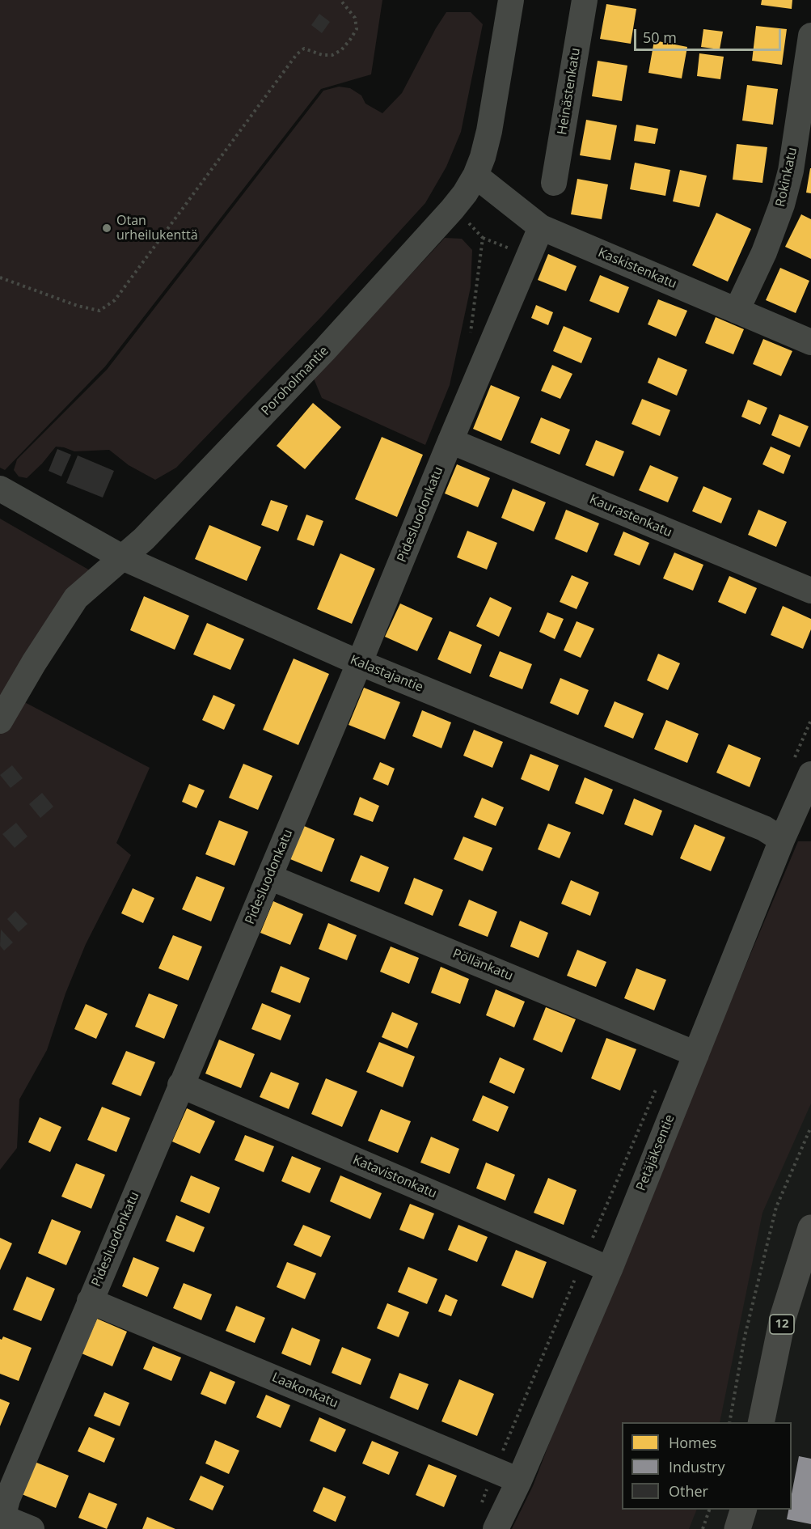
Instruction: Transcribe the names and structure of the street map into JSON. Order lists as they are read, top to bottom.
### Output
{
  "streets": {
    "highway": ["12"],
    "street": [
      "Heinästenkatu",
      "Rokinkatu",
      "Kaskistenkatu",
      "Poroholmantie",
      "Pidesluodonkatu",
      "Kaurastenkatu",
      "Kalastajantie",
      "Pöllänkatu",
      "Petäjäksentie",
      "Katavistonkatu",
      "Laakonkatu"
    ]
  },
  "crossings": [
    ["Rokinkatu", "Kaskistenkatu"],
    ["Kaskistenkatu", "Poroholmantie"],
    ["Kaskistenkatu", "Pidesluodonkatu"],
    ["Poroholmantie", "Kalastajantie"],
    ["Pidesluodonkatu", "Kaurastenkatu"],
    ["Pidesluodonkatu", "Kalastajantie"],
    ["Pidesluodonkatu", "Pöllänkatu"],
    ["Pidesluodonkatu", "Katavistonkatu"],
    ["Pidesluodonkatu", "Laakonkatu"],
    ["Kalastajantie", "Petäjäksentie"],
    ["Pöllänkatu", "Petäjäksentie"],
    ["Petäjäksentie", "Katavistonkatu"],
    ["Petäjäksentie", "Laakonkatu"]
  ],
  "places": ["Otan urheilukenttä"],
  "legend": ["Homes", "Industry", "Other"],
  "scale_bar": "50 m"
}
